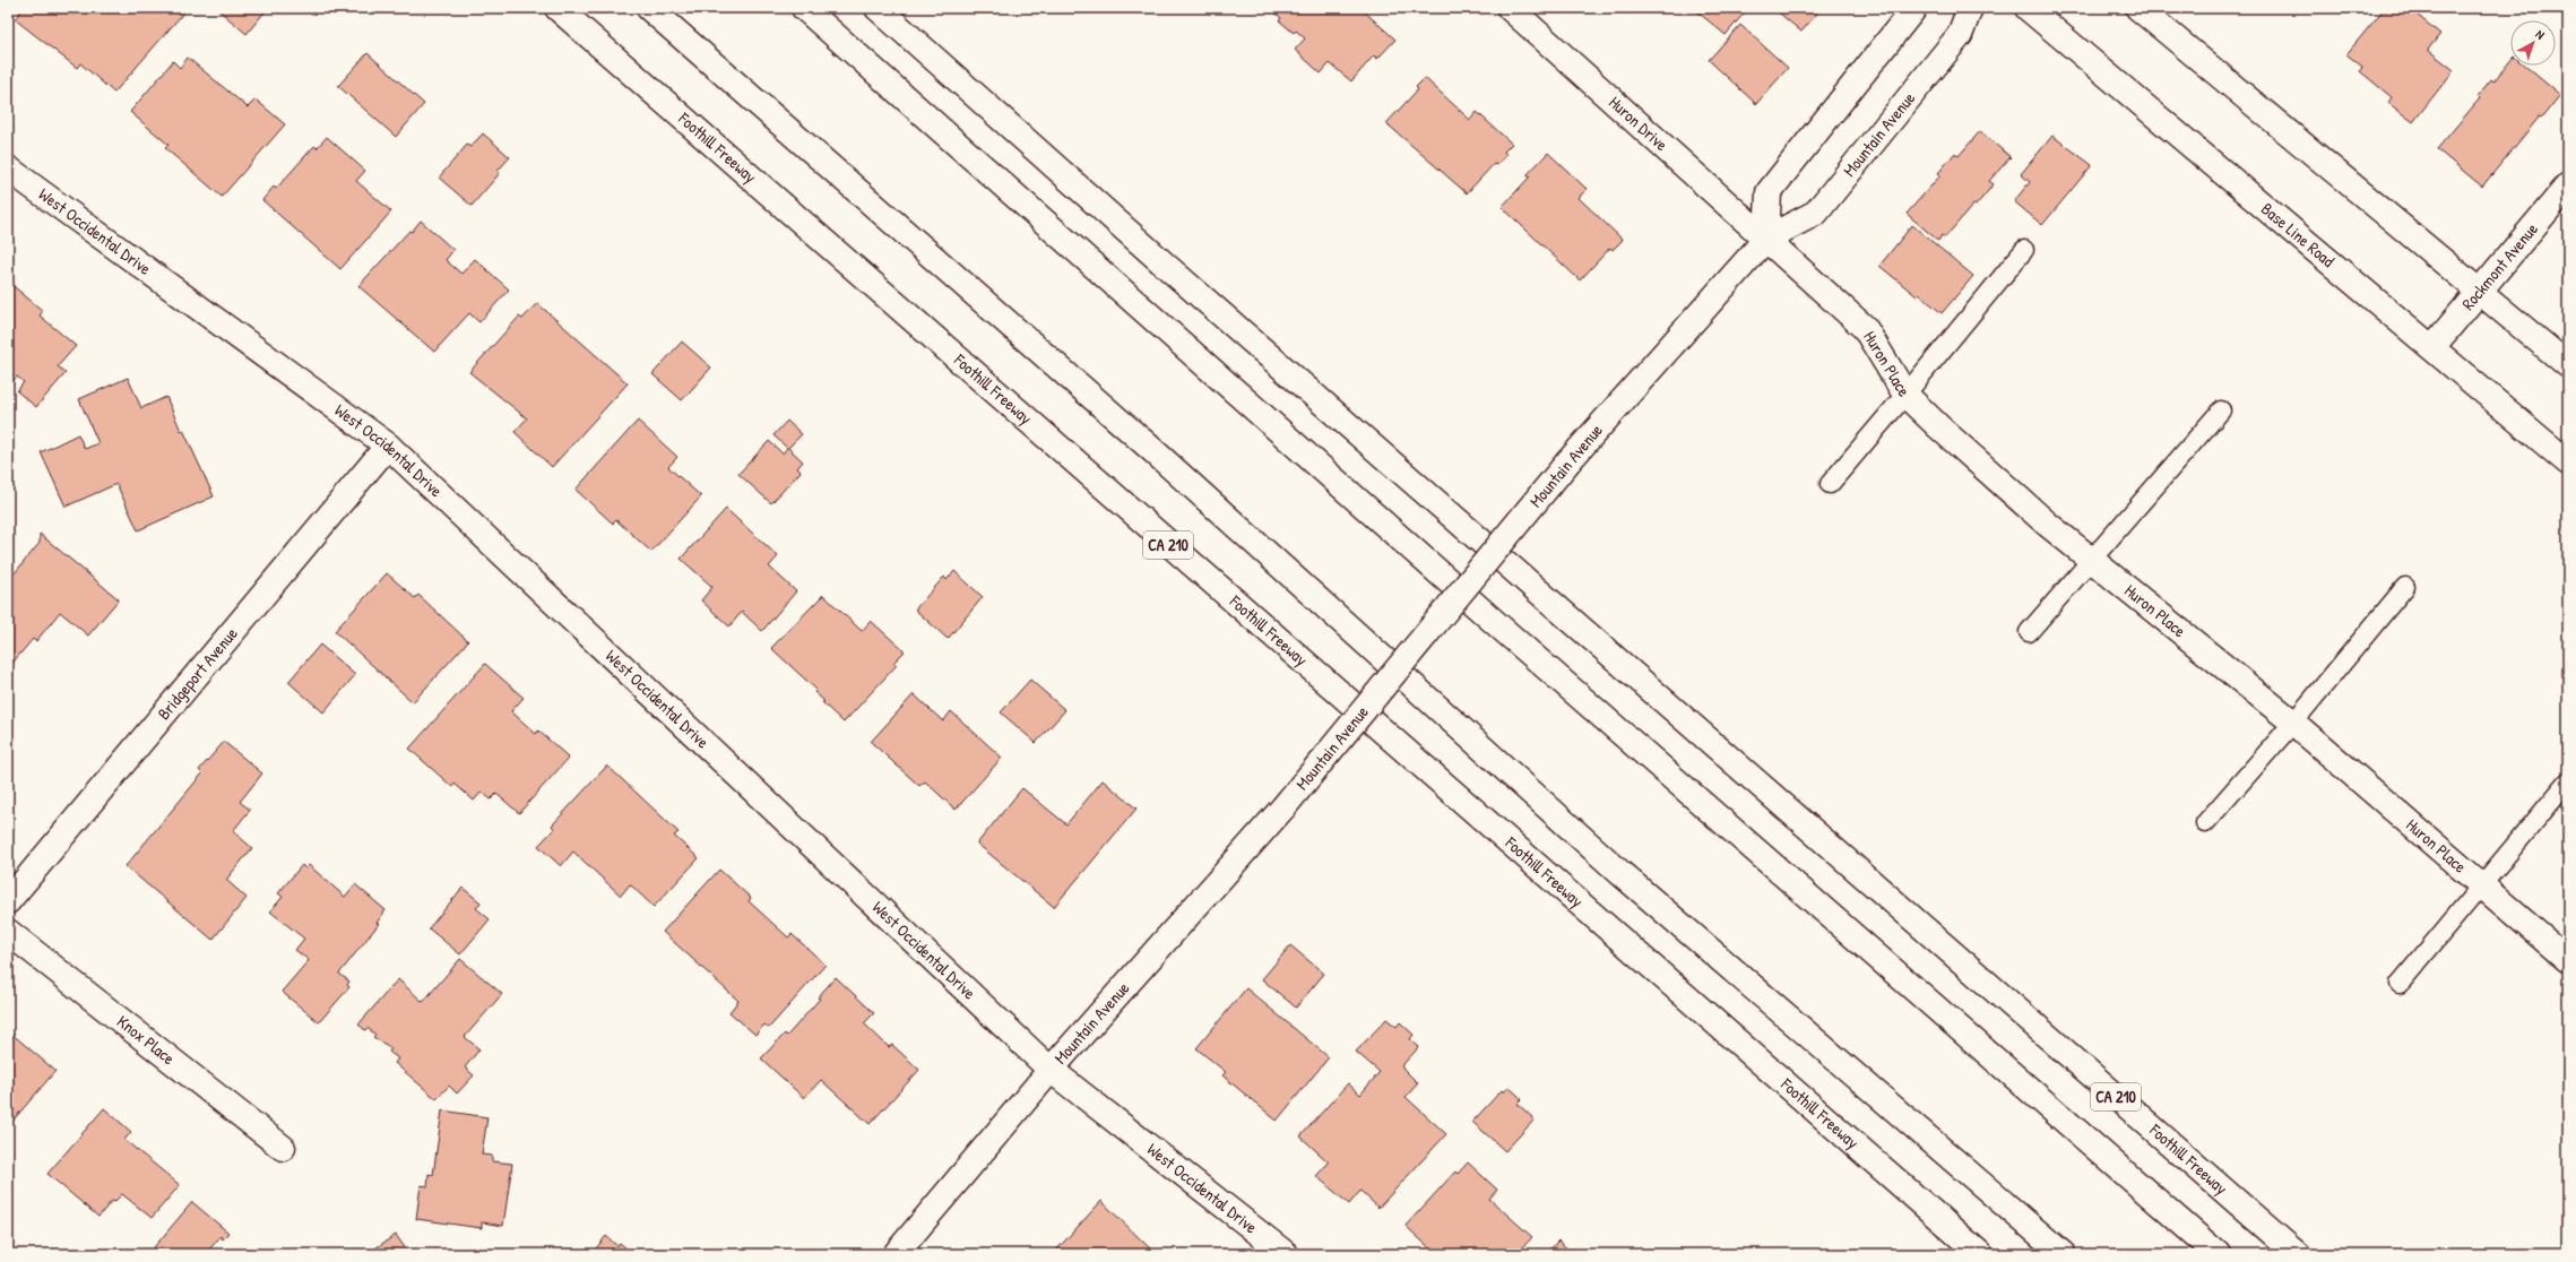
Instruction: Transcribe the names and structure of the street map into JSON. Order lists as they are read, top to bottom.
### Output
{
  "streets": {
    "main road": [
      "Huron Drive",
      "Mountain Avenue",
      "Foothill Freeway",
      "West Occidental Drive",
      "Base Line Road",
      "Rockmont Avenue",
      "Huron Place",
      "CA 210",
      "Bridgeport Avenue",
      "Knox Place"
    ]
  },
  "crossings": [
    ["Huron Drive", "Mountain Avenue"],
    ["Huron Drive", "Huron Place"],
    ["Mountain Avenue", "West Occidental Drive"],
    ["Mountain Avenue", "Huron Place"],
    ["West Occidental Drive", "Bridgeport Avenue"],
    ["Base Line Road", "Rockmont Avenue"]
  ],
  "north": "top right"
}
